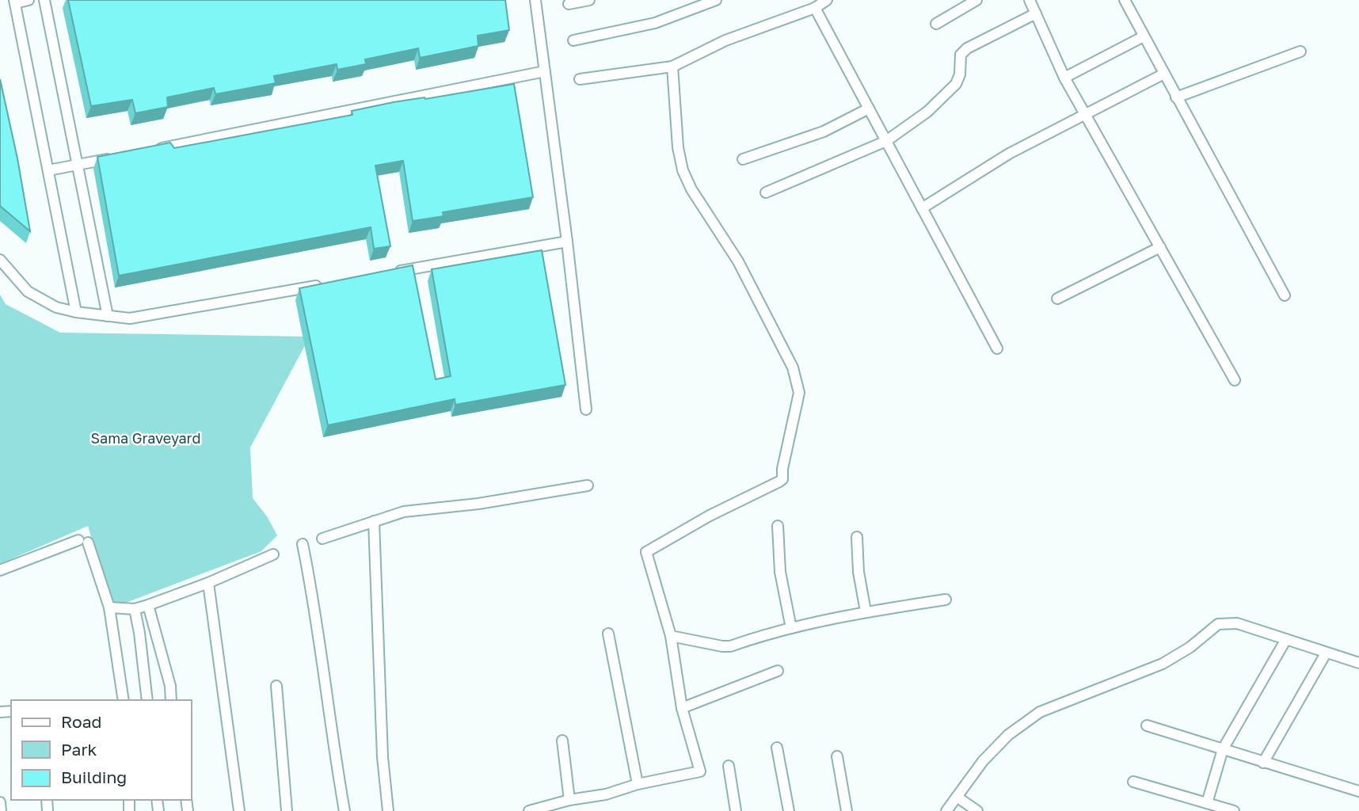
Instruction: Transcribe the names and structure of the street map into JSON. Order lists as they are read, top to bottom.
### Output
{
  "parks": ["Sama Graveyard"],
  "legend": ["Road", "Park", "Building"]
}
